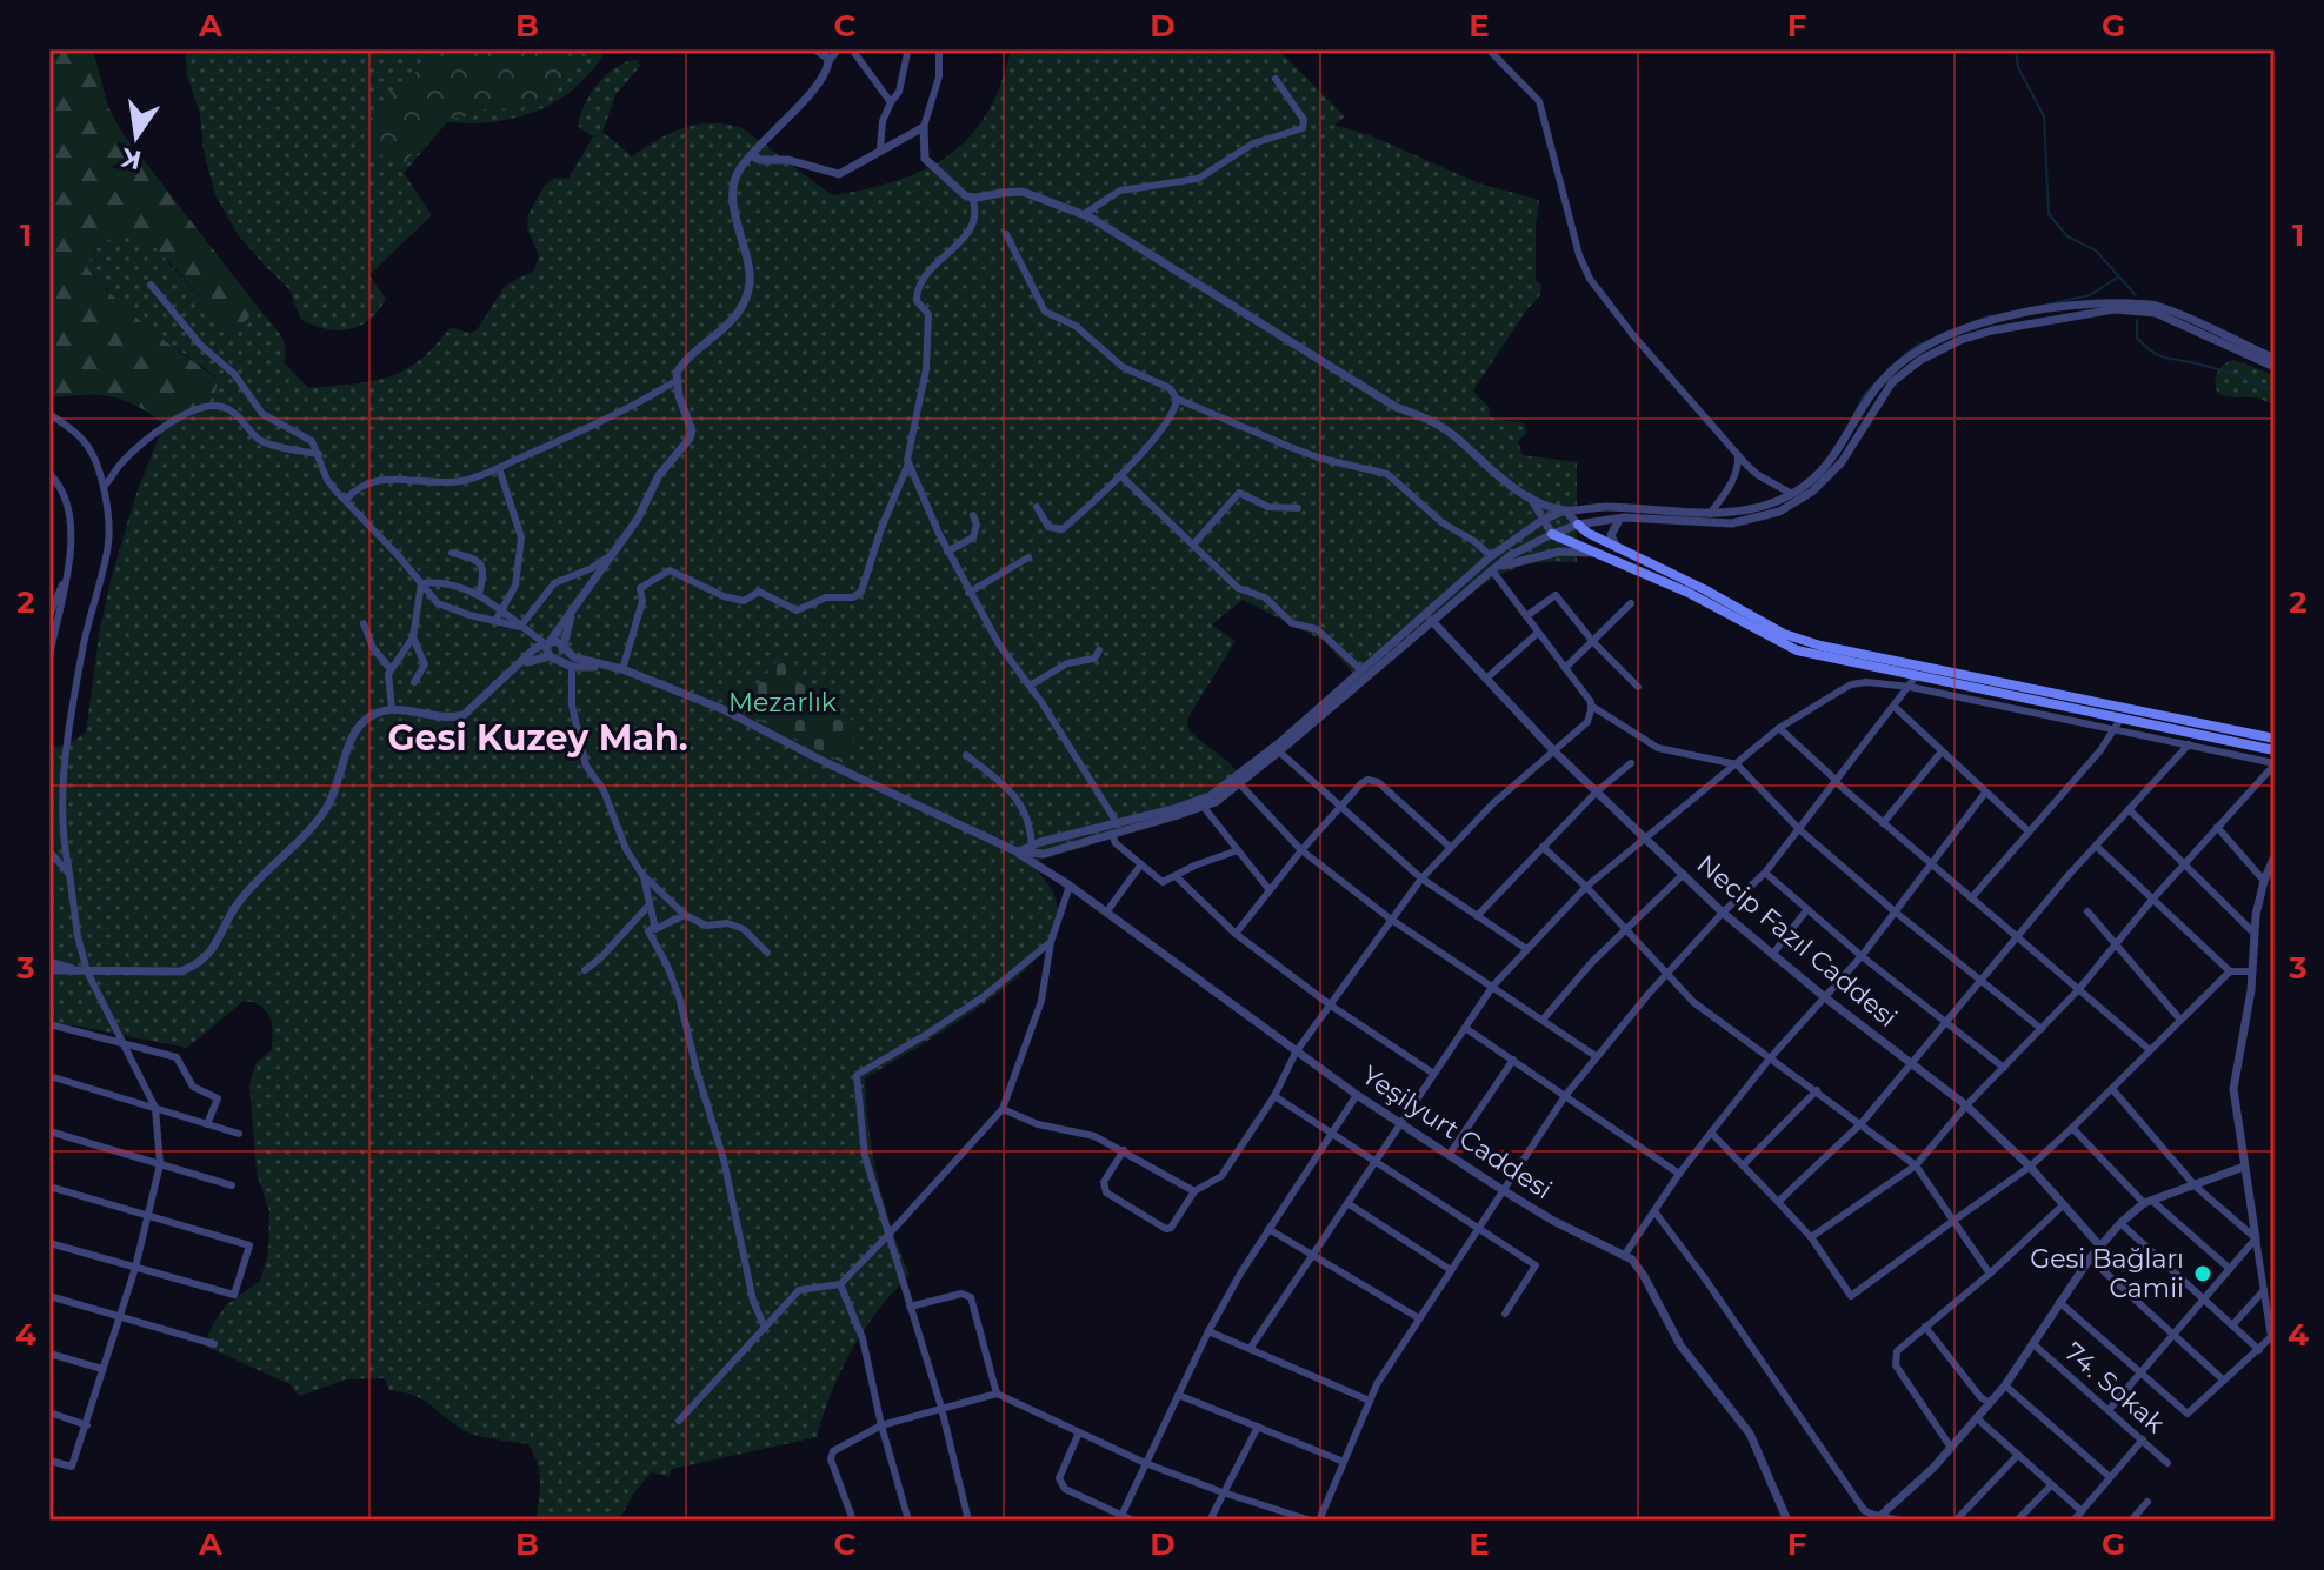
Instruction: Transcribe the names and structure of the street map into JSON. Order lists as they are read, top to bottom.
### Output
{
  "streets": {
    "street": ["Necip Fazıl Caddesi", "Yeşilyurt Caddesi", "74. Sokak"]
  },
  "districts": ["Gesi Kuzey Mah."],
  "parks": ["Mezarlık"],
  "places": ["Gesi Bağları Camii"],
  "north": "bottom",
  "grid": {
    "columns": [
      "A",
      "B",
      "C",
      "D",
      "E",
      "F",
      "G"
    ],
    "rows": [
      "1",
      "2",
      "3",
      "4"
    ]
  }
}
